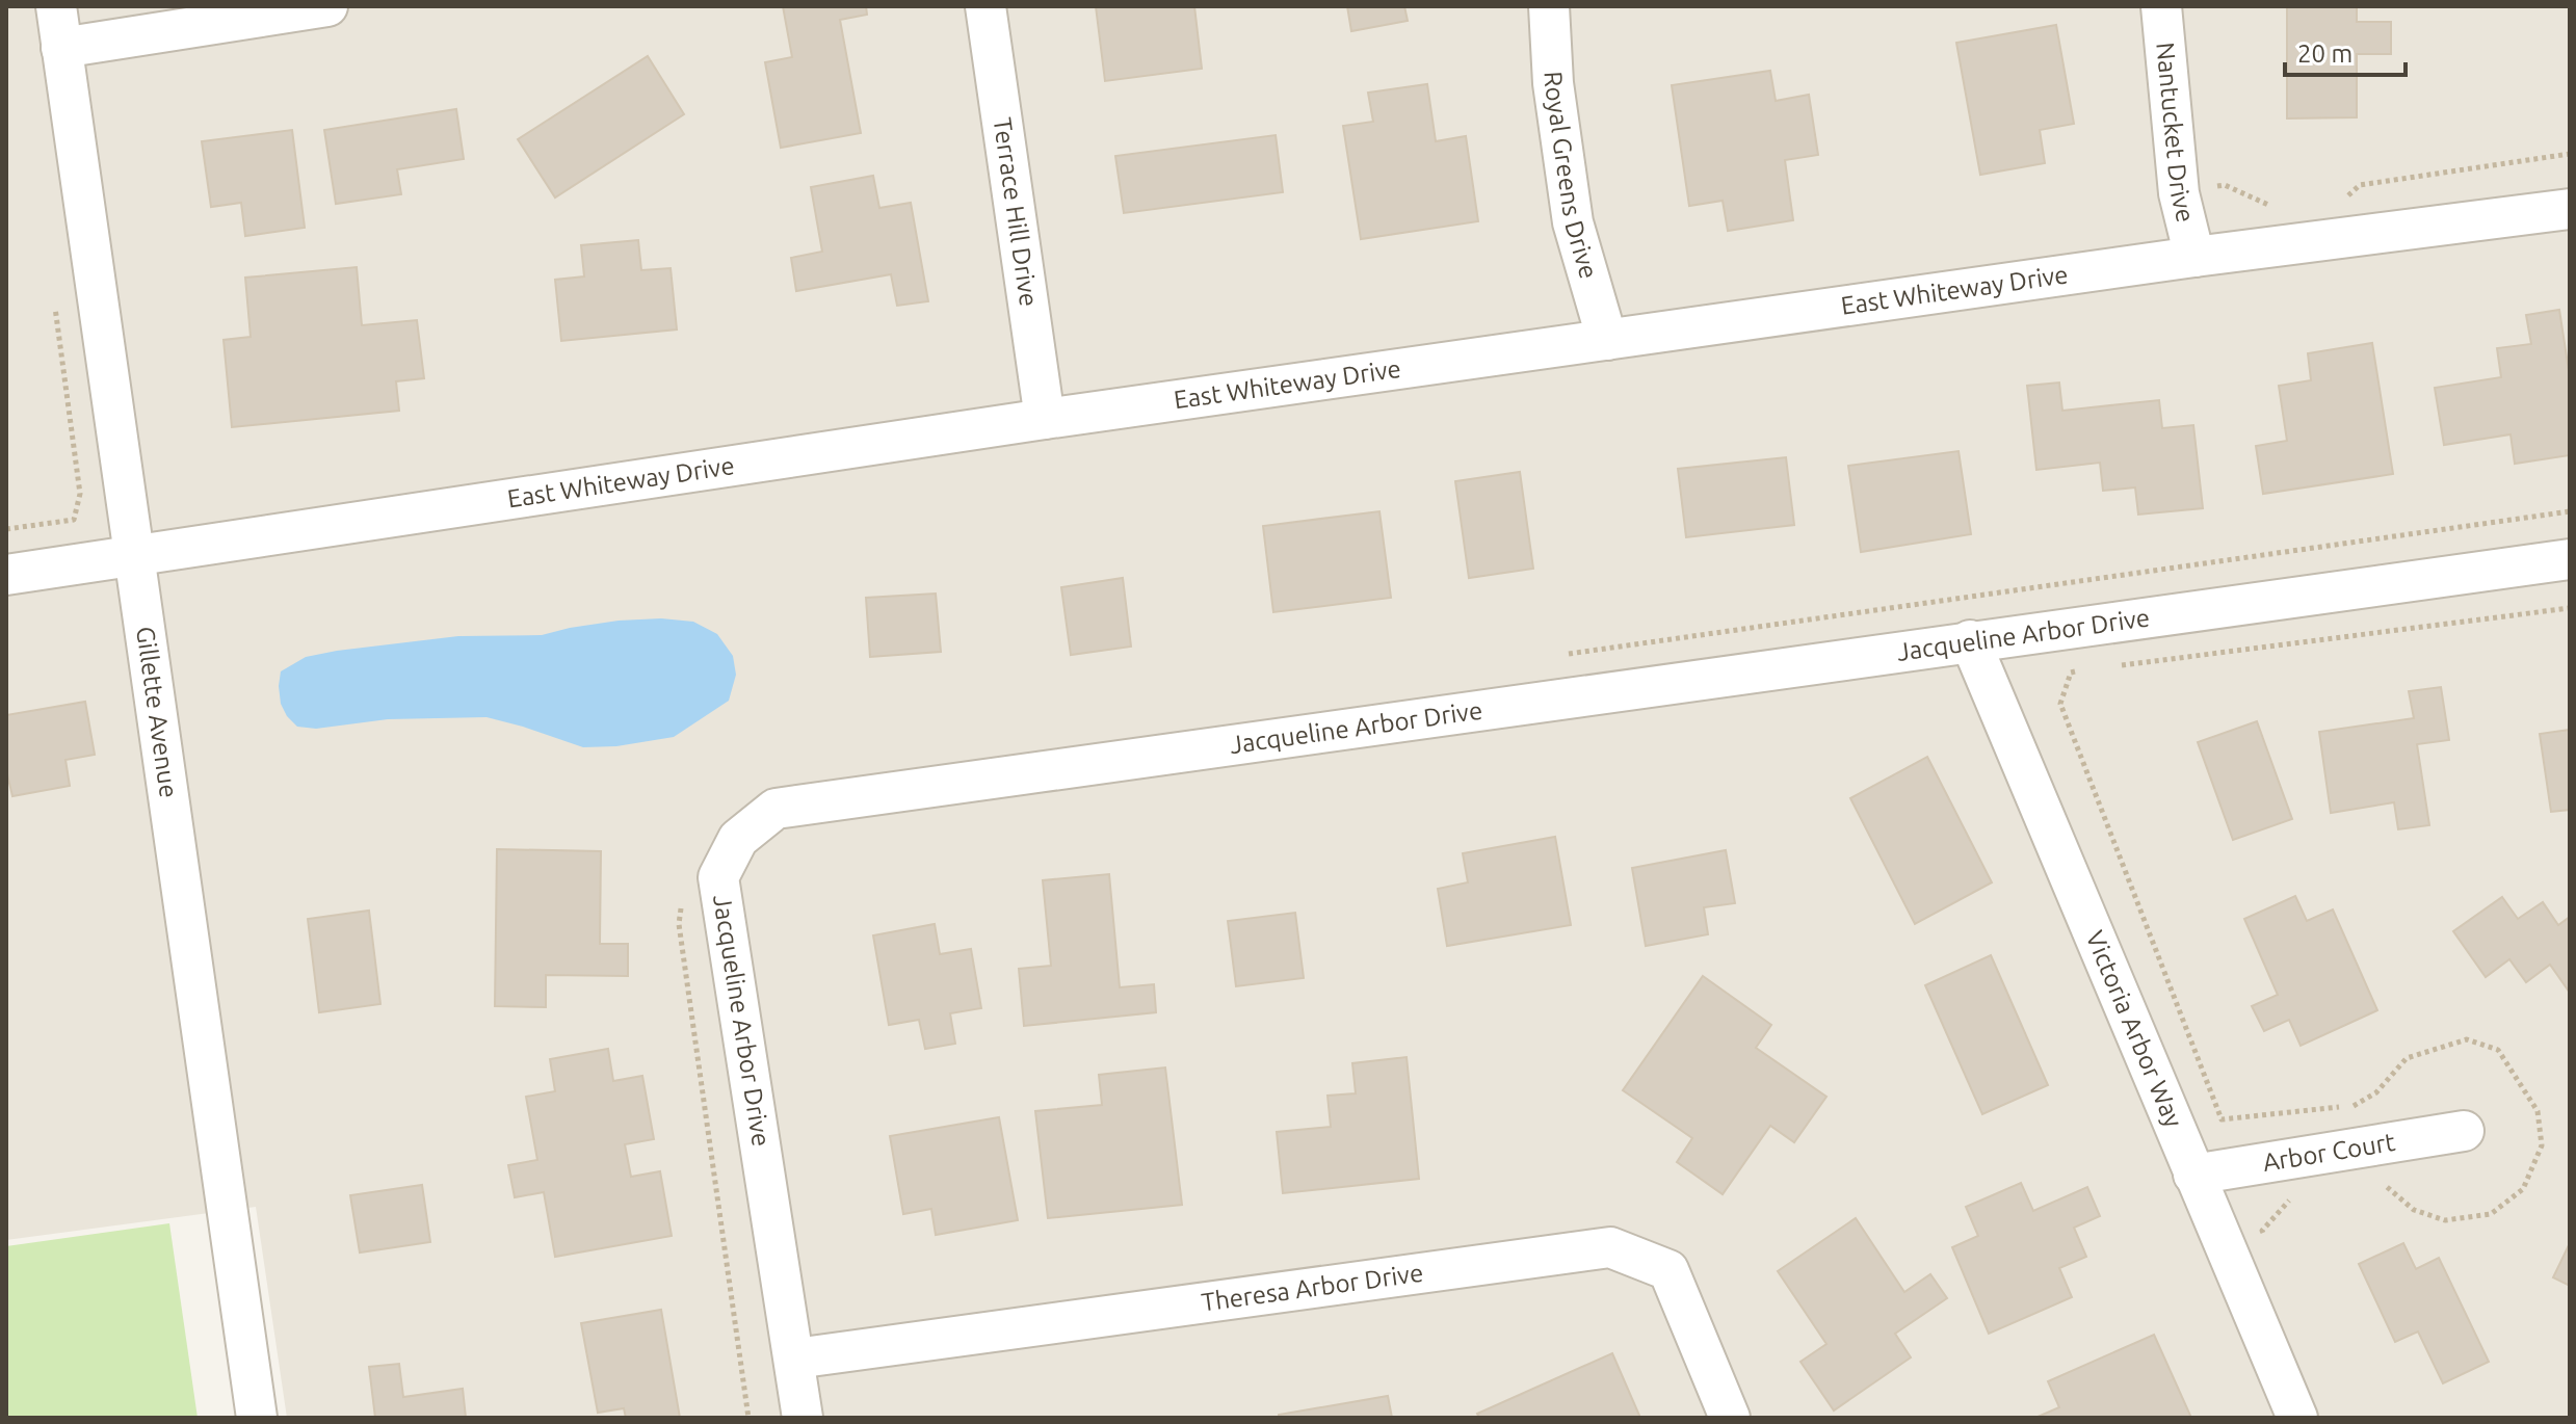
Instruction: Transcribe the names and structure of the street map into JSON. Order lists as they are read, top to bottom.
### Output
{
  "streets": {
    "street": [
      "Nantucket Drive",
      "Royal Greens Drive",
      "Terrace Hill Drive",
      "East Whiteway Drive",
      "Jacqueline Arbor Drive",
      "Gillette Avenue",
      "Victoria Arbor Way",
      "Arbor Court",
      "Theresa Arbor Drive"
    ]
  },
  "crossings": [
    ["Nantucket Drive", "East Whiteway Drive"],
    ["Royal Greens Drive", "East Whiteway Drive"],
    ["Terrace Hill Drive", "East Whiteway Drive"],
    ["East Whiteway Drive", "Gillette Avenue"],
    ["Jacqueline Arbor Drive", "Victoria Arbor Way"],
    ["Jacqueline Arbor Drive", "Theresa Arbor Drive"],
    ["Victoria Arbor Way", "Arbor Court"]
  ],
  "scale_bar": "20 m"
}
